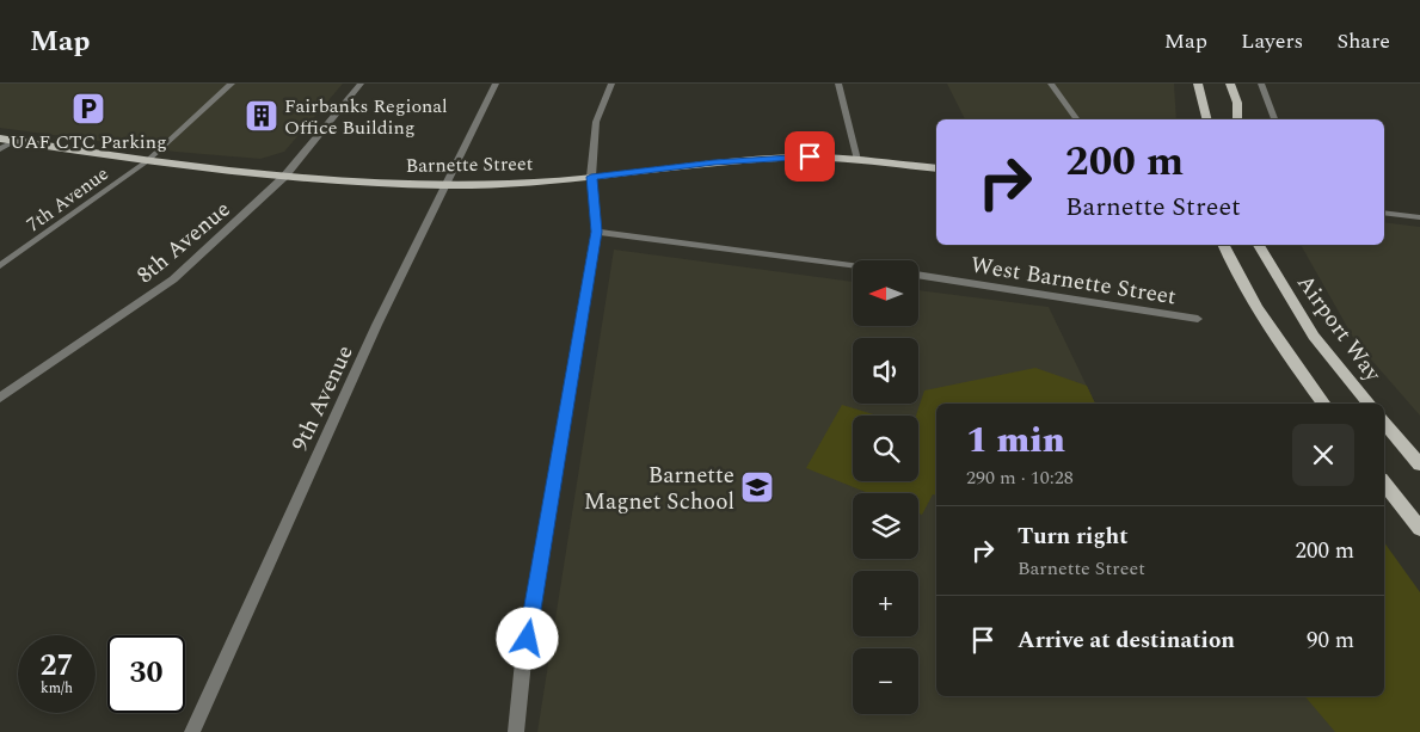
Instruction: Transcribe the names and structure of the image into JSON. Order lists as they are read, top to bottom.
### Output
{
  "streets": {
    "main road": ["Barnette Street", "Airport Way"],
    "street": [
      "7th Avenue",
      "8th Avenue",
      "West Barnette Street",
      "9th Avenue"
    ]
  },
  "crossings": [
    ["Barnette Street", "7th Avenue"],
    ["Barnette Street", "8th Avenue"],
    ["Barnette Street", "9th Avenue"]
  ],
  "places": {
    "parking": ["UAF CTC Parking"],
    "building": ["Fairbanks Regional Office Building"],
    "school or university": ["Barnette Magnet School"]
  },
  "north": "left",
  "page": {
    "header": "Map",
    "nav": ["Map", "Layers", "Share"],
    "turn": ["200 m", "Barnette Street"],
    "map_buttons": ["+", "−"],
    "heading": ["1 min", "290 m · 10:28"],
    "list": [
      {
        "name": "Turn right",
        "note": "Barnette Street",
        "value": "200 m"
      },
      {
        "name": "Arrive at destination",
        "value": "90 m"
      }
    ],
    "speed": "27 km/h",
    "limit": "30"
  }
}
